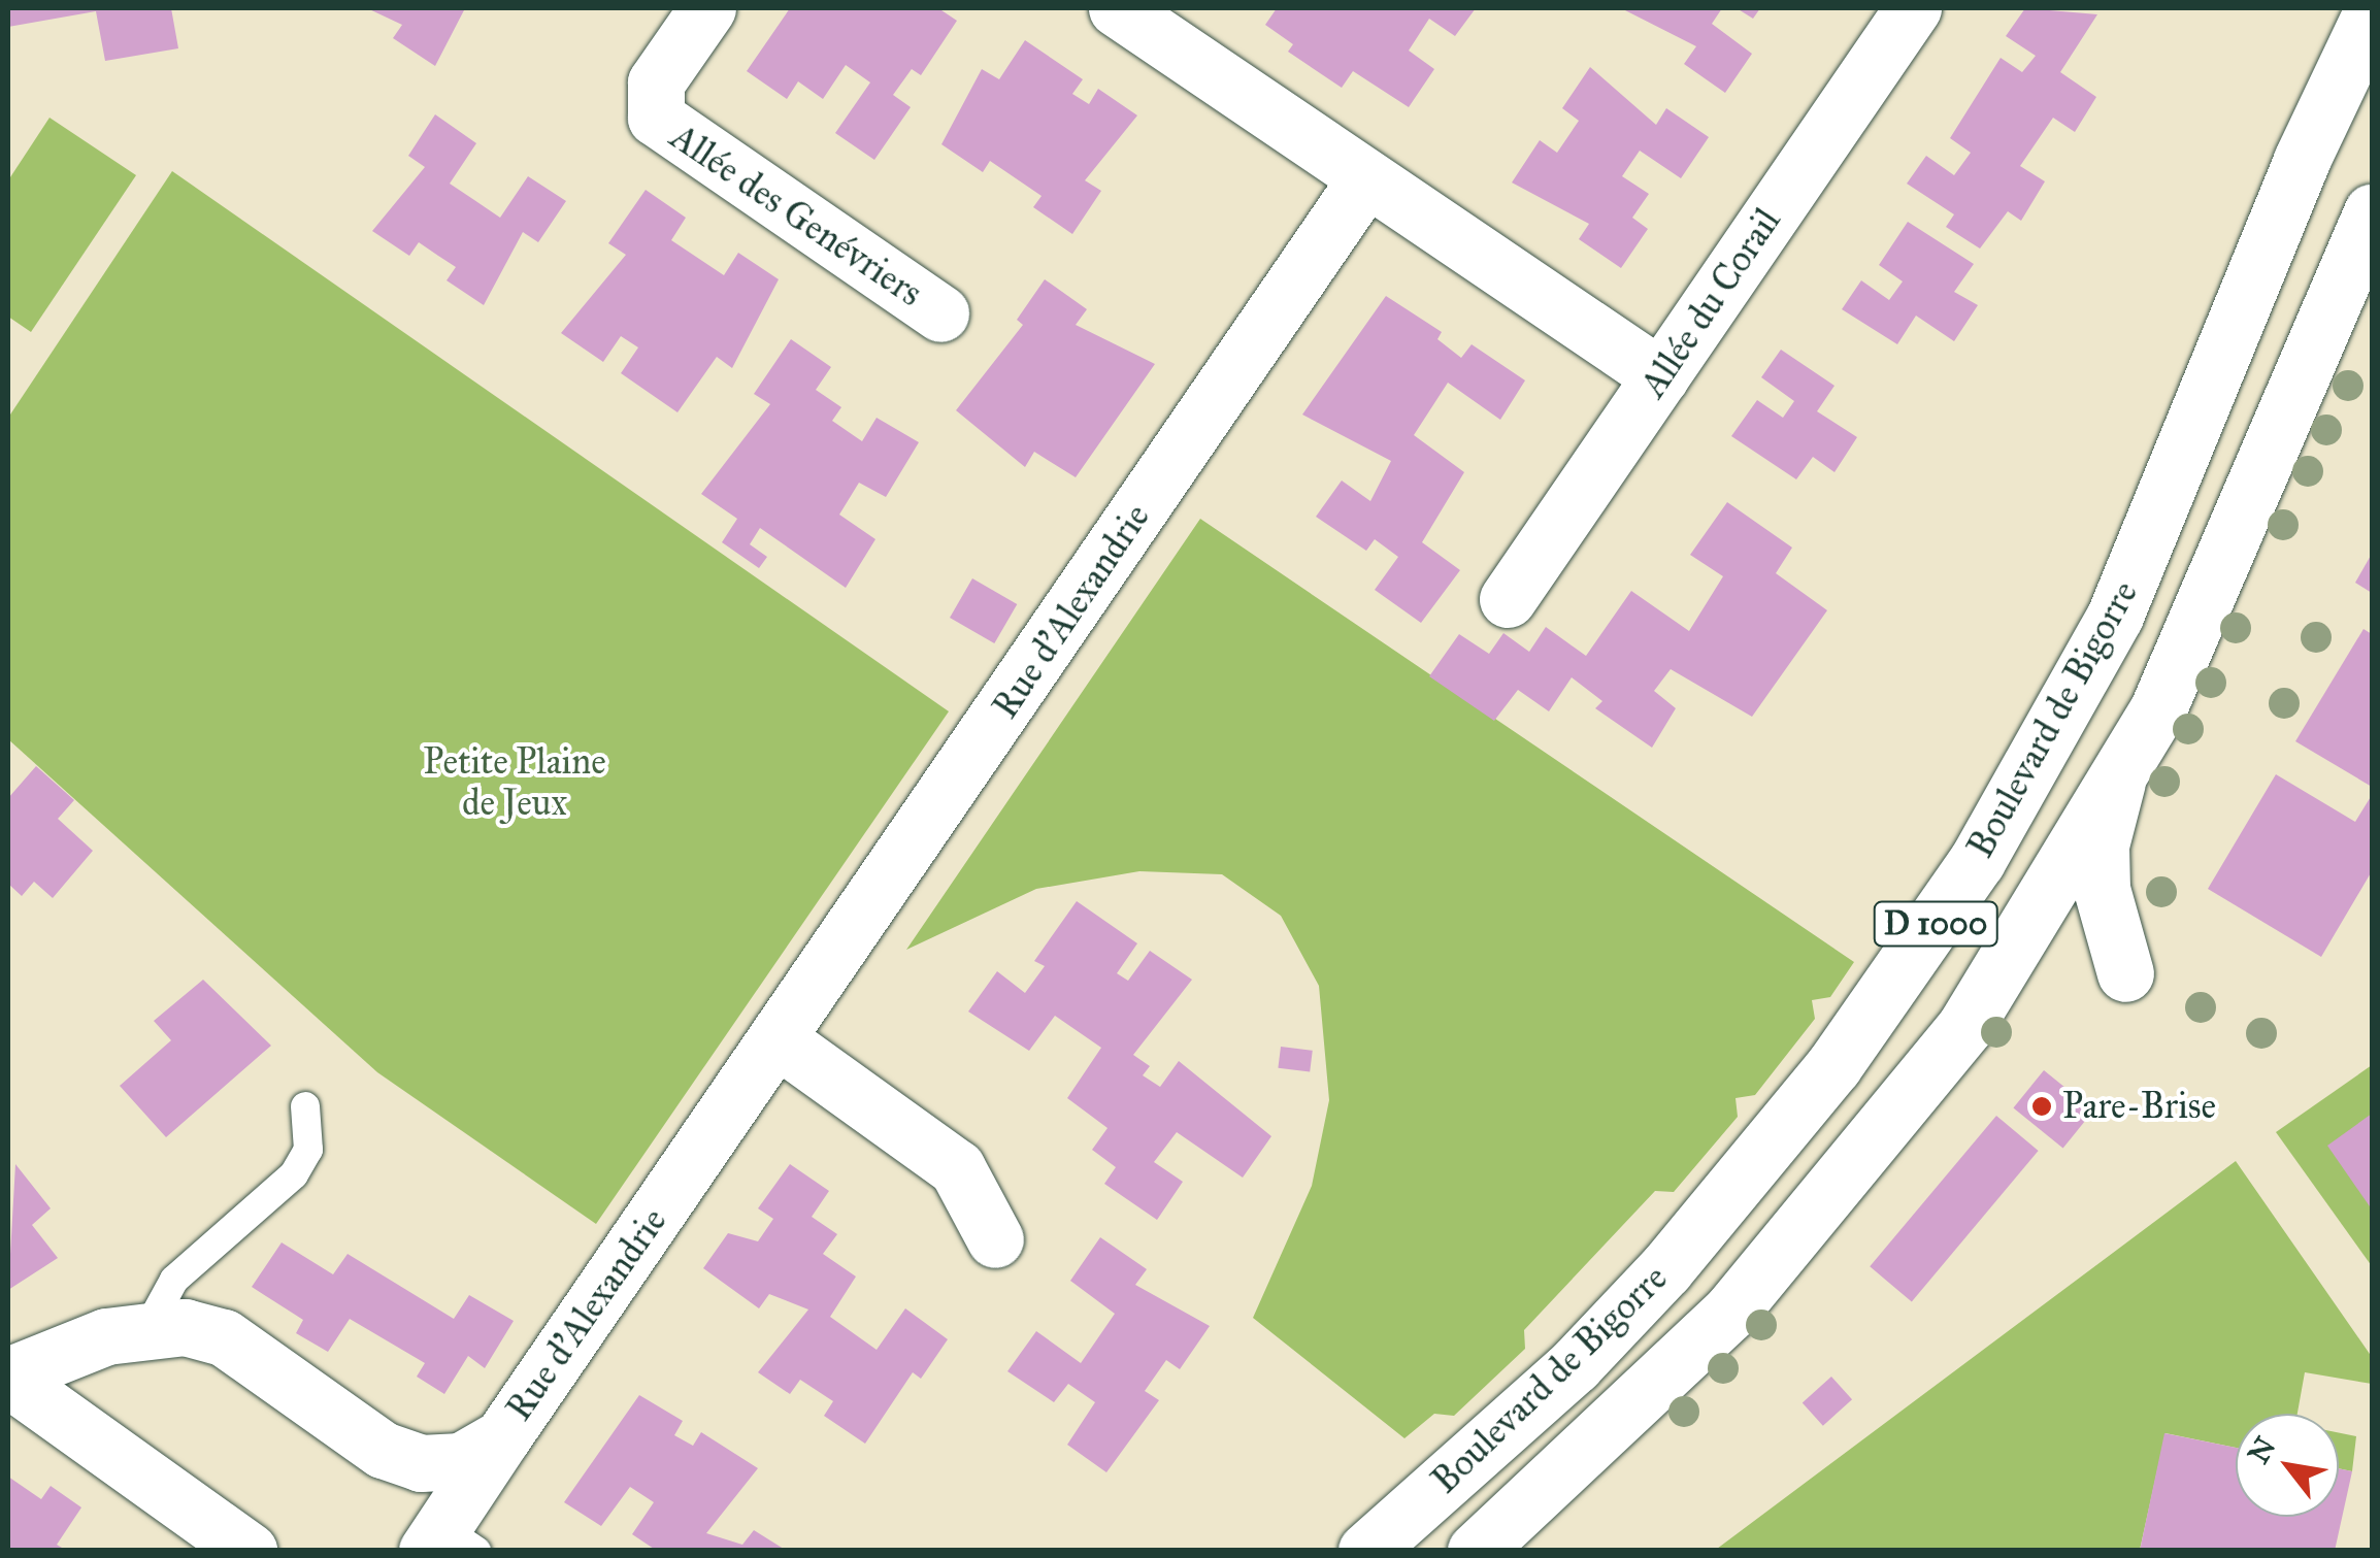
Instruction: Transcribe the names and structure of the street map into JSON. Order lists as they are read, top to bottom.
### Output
{
  "streets": {
    "street": [
      "Allée des Genévriers",
      "Allée du Corail",
      "Rue d'Alexandrie",
      "Boulevard de Bigorre",
      "D 1000"
    ]
  },
  "parks": ["Petite Plaine de Jeux"],
  "places": ["Pare-Brise"],
  "north": "top left"
}
